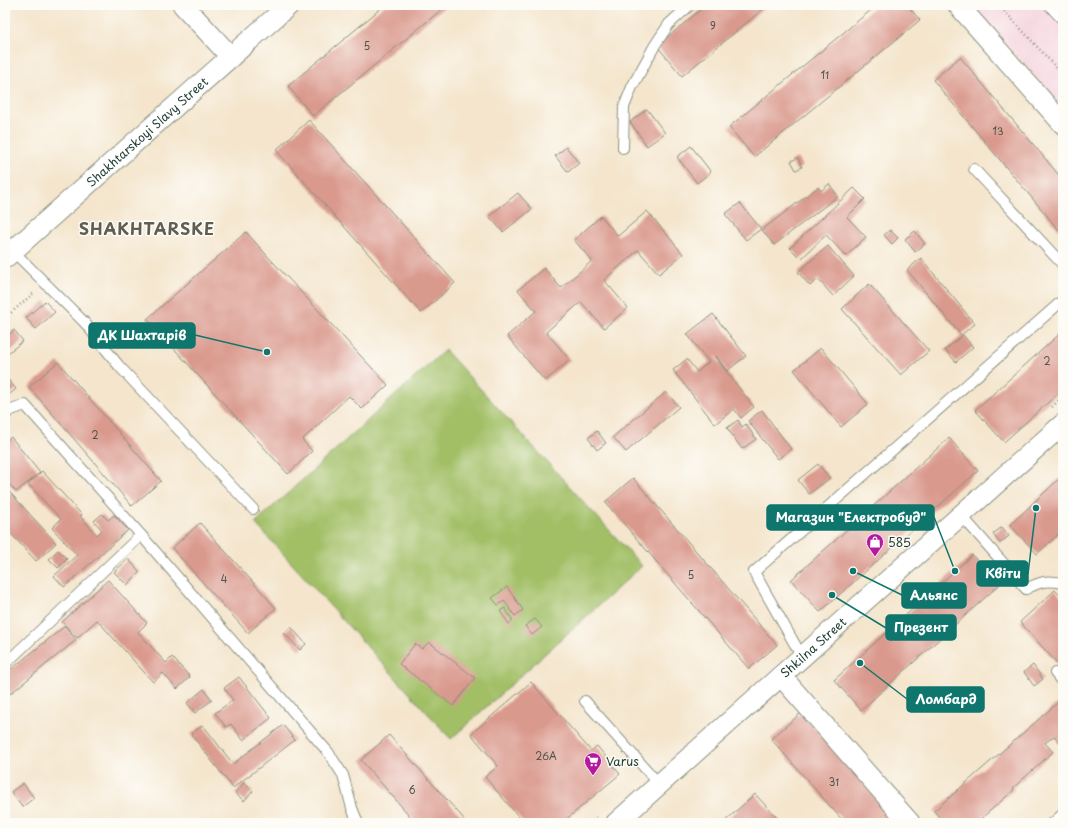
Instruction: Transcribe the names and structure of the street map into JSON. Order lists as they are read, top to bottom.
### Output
{
  "streets": {
    "street": ["Shakhtarskoyi Slavy Street", "Shkilna Street"]
  },
  "districts": ["SHAKHTARSKE"],
  "places": {
    "other": [
      "ДК Шахтарів",
      "Квіти",
      "Альянс",
      "Магазин \"Електробуд\"",
      "Презент",
      "Ломбард"
    ],
    "shop": ["585"],
    "supermarket": ["Varus"]
  },
  "house_numbers": [
    "9",
    "5",
    "11",
    "13",
    "2",
    "2",
    "5",
    "4",
    "26А",
    "31",
    "6"
  ]
}
